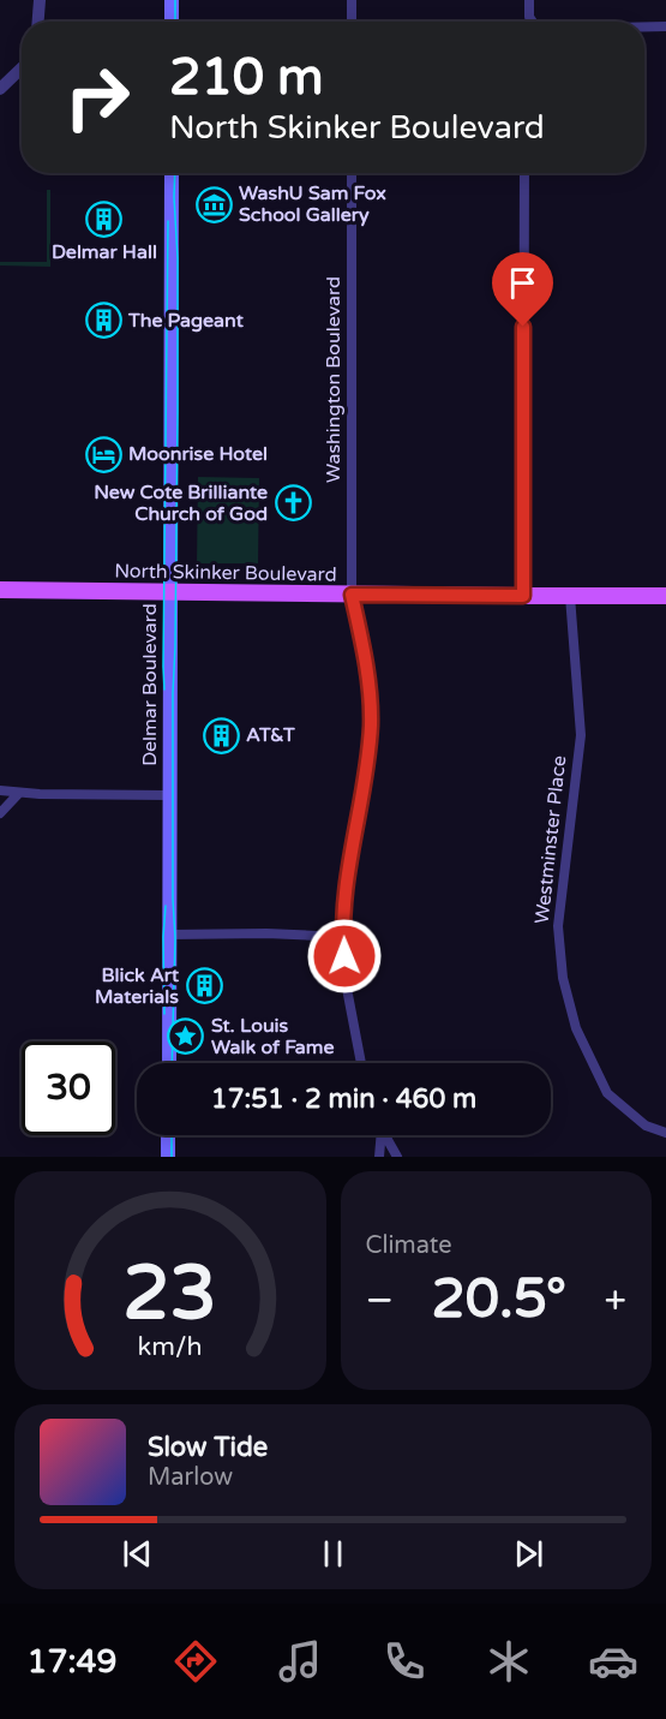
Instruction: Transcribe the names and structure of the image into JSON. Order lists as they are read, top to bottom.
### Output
{
  "streets": {
    "main road": ["North Skinker Boulevard", "Delmar Boulevard"],
    "street": ["Washington Boulevard", "Westminster Place"]
  },
  "crossings": [
    ["Washington Boulevard", "North Skinker Boulevard"],
    ["North Skinker Boulevard", "Delmar Boulevard"],
    ["North Skinker Boulevard", "Westminster Place"]
  ],
  "places": {
    "museum": ["WashU Sam Fox School Gallery"],
    "building": [
      "Delmar Hall",
      "The Pageant",
      "AT&T",
      "Blick Art Materials"
    ],
    "hotel": ["Moonrise Hotel"],
    "church": ["New Cote Brilliante Church of God"],
    "place": ["St. Louis Walk of Fame"]
  },
  "page": {
    "turn": ["210 m", "North Skinker Boulevard"],
    "limit": "30",
    "trip": "17:51 · 2 min · 460 m",
    "tile": "Climate",
    "heat": ["−", "20.5°", "+"],
    "song": ["Slow Tide", "Marlow"],
    "tabs": "17:49",
    "gauge": ["23", "km/h"]
  }
}
